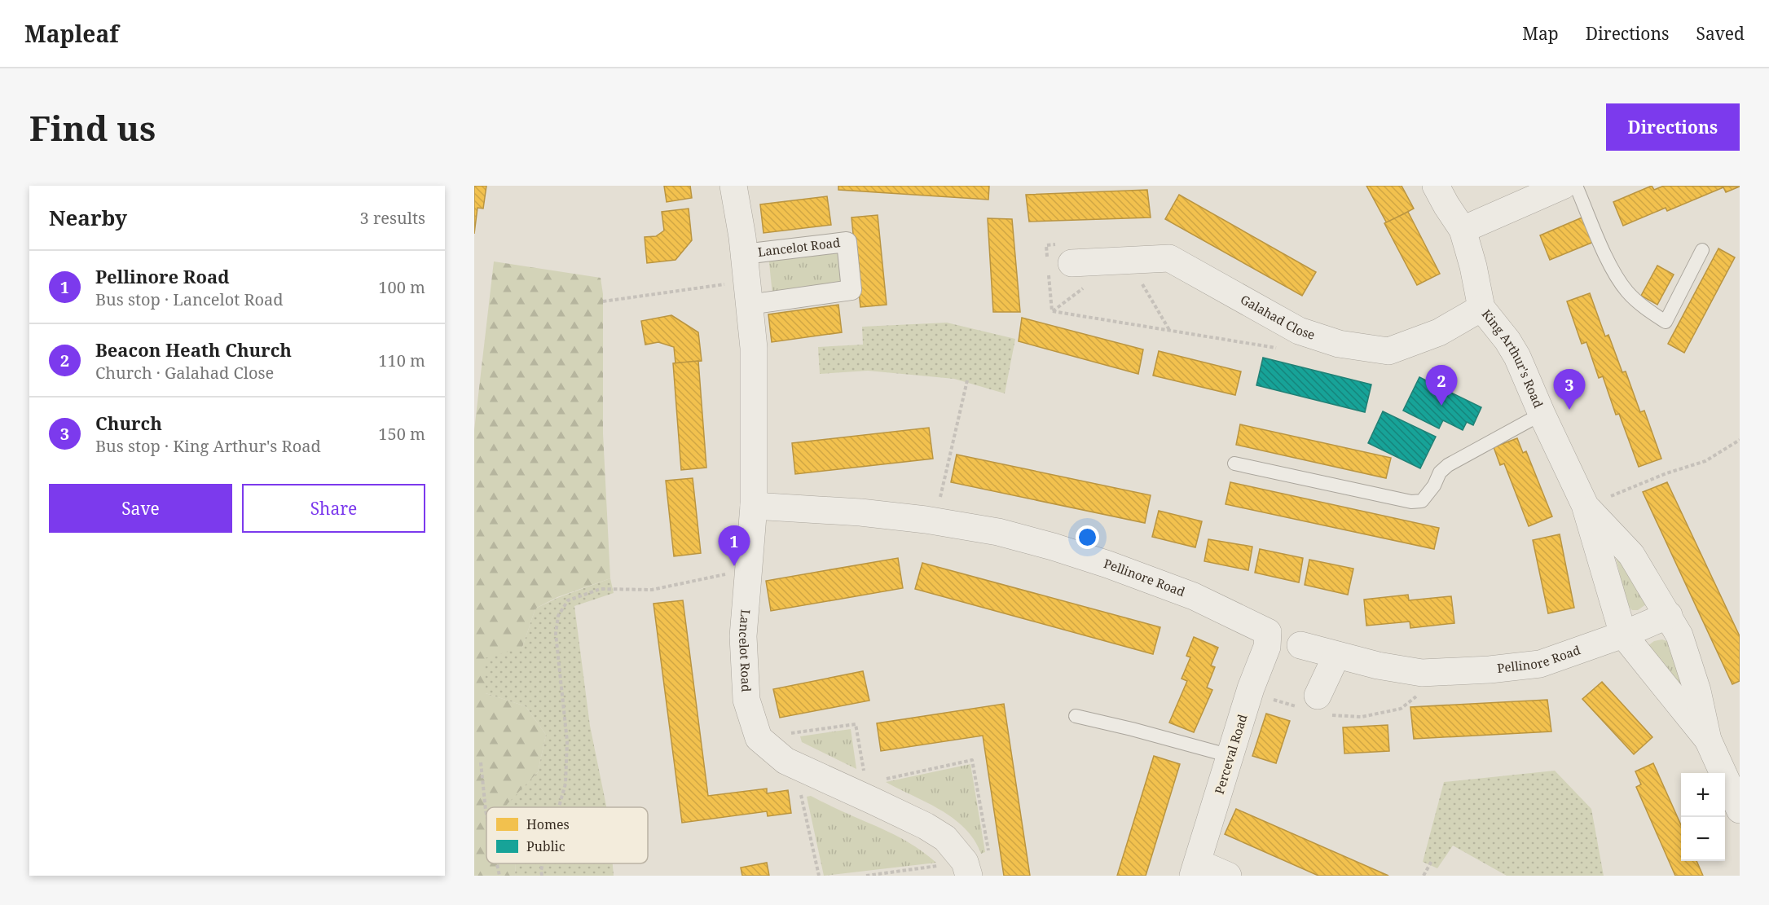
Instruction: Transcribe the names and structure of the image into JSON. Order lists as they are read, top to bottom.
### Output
{
  "streets": {
    "street": [
      "Lancelot Road",
      "Galahad Close",
      "King Arthur's Road",
      "Pellinore Road",
      "Perceval Road"
    ]
  },
  "crossings": [
    ["Lancelot Road", "Pellinore Road"],
    ["Galahad Close", "King Arthur's Road"],
    ["King Arthur's Road", "Pellinore Road"],
    ["Pellinore Road", "Perceval Road"]
  ],
  "legend": ["Homes", "Public"],
  "page": {
    "header": "Mapleaf",
    "nav": ["Map", "Directions", "Saved"],
    "buttons": [
      "Directions",
      ["Save", "Share"]
    ],
    "title": "Find us",
    "heading": ["Nearby", "3 results"],
    "list": [
      {
        "mark": "1",
        "name": "Pellinore Road",
        "note": "Bus stop · Lancelot Road",
        "value": "100 m"
      },
      {
        "mark": "2",
        "name": "Beacon Heath Church",
        "note": "Church · Galahad Close",
        "value": "110 m"
      },
      {
        "mark": "3",
        "name": "Church",
        "note": "Bus stop · King Arthur's Road",
        "value": "150 m"
      }
    ],
    "pins": ["2", "3", "1"],
    "map_buttons": ["+", "−"]
  }
}
